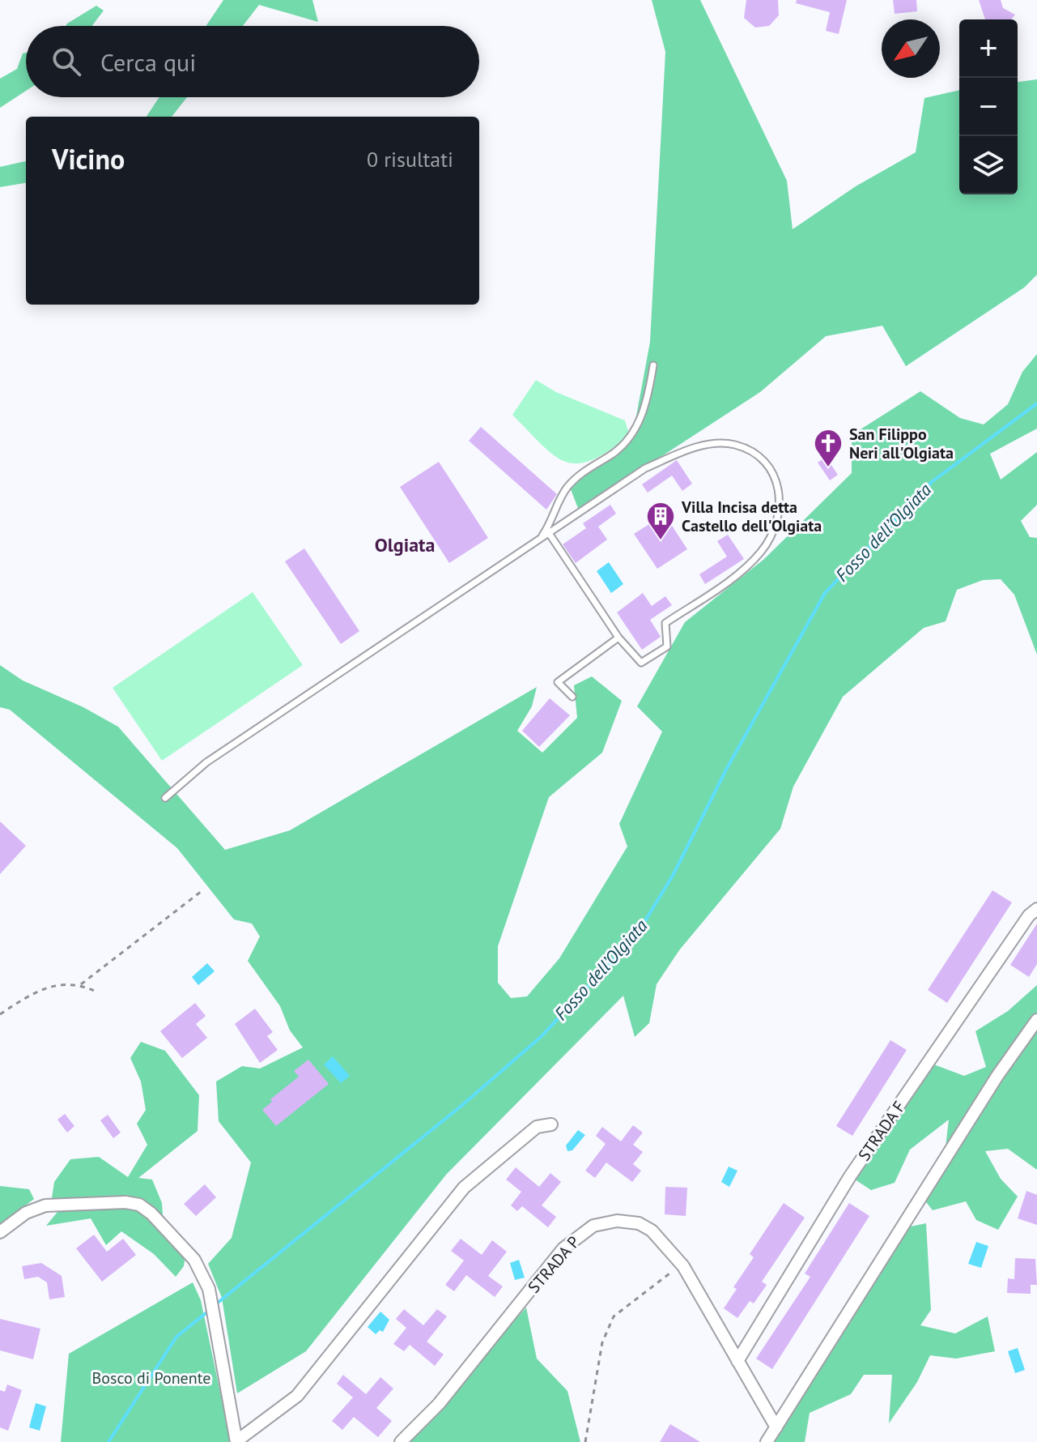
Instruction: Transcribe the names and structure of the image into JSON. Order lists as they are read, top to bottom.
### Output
{
  "streets": {
    "street": ["STRADA F", "STRADA P"]
  },
  "crossings": [
    ["STRADA F", "STRADA P"]
  ],
  "districts": ["Olgiata"],
  "water": ["Fosso dell’Olgiata"],
  "parks": ["Bosco di Ponente"],
  "places": {
    "church": ["San Filippo Neri all'Olgiata"],
    "building": ["Villa Incisa detta Castello dell'Olgiata"]
  },
  "north": "bottom left",
  "page": {
    "map_buttons": ["+", "−"],
    "search": "Cerca qui",
    "heading": ["Vicino", "0 risultati"]
  }
}
